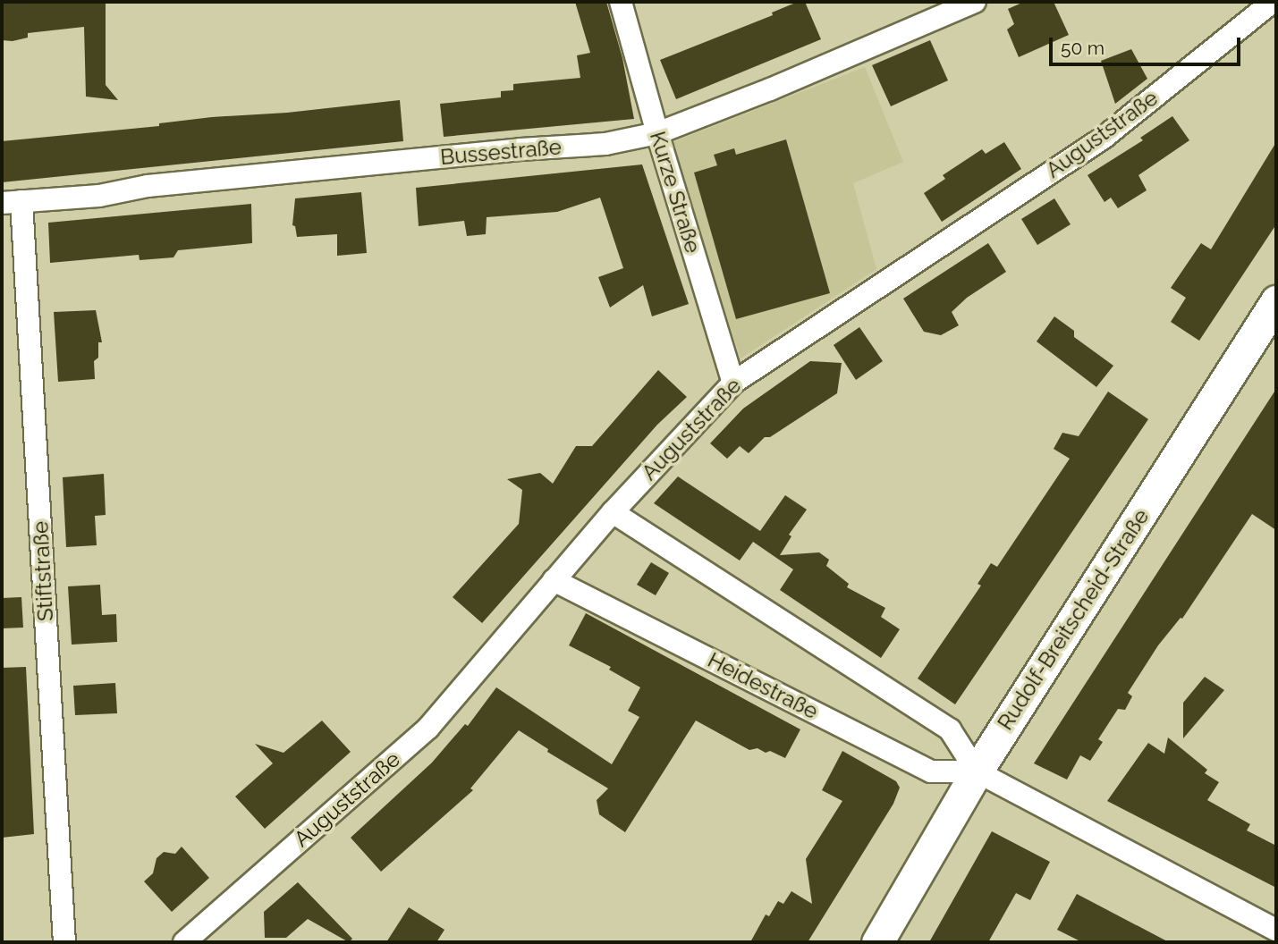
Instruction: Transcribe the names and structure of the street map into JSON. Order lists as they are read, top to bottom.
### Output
{
  "streets": {
    "street": [
      "Auguststraße",
      "Bussestraße",
      "Kurze Straße",
      "Stiftstraße",
      "Rudolf-Breitscheid-Straße",
      "Heidestraße"
    ]
  },
  "crossings": [
    ["Auguststraße", "Kurze Straße"],
    ["Auguststraße", "Heidestraße"],
    ["Bussestraße", "Kurze Straße"],
    ["Bussestraße", "Stiftstraße"],
    ["Rudolf-Breitscheid-Straße", "Heidestraße"]
  ],
  "scale_bar": "50 m"
}
